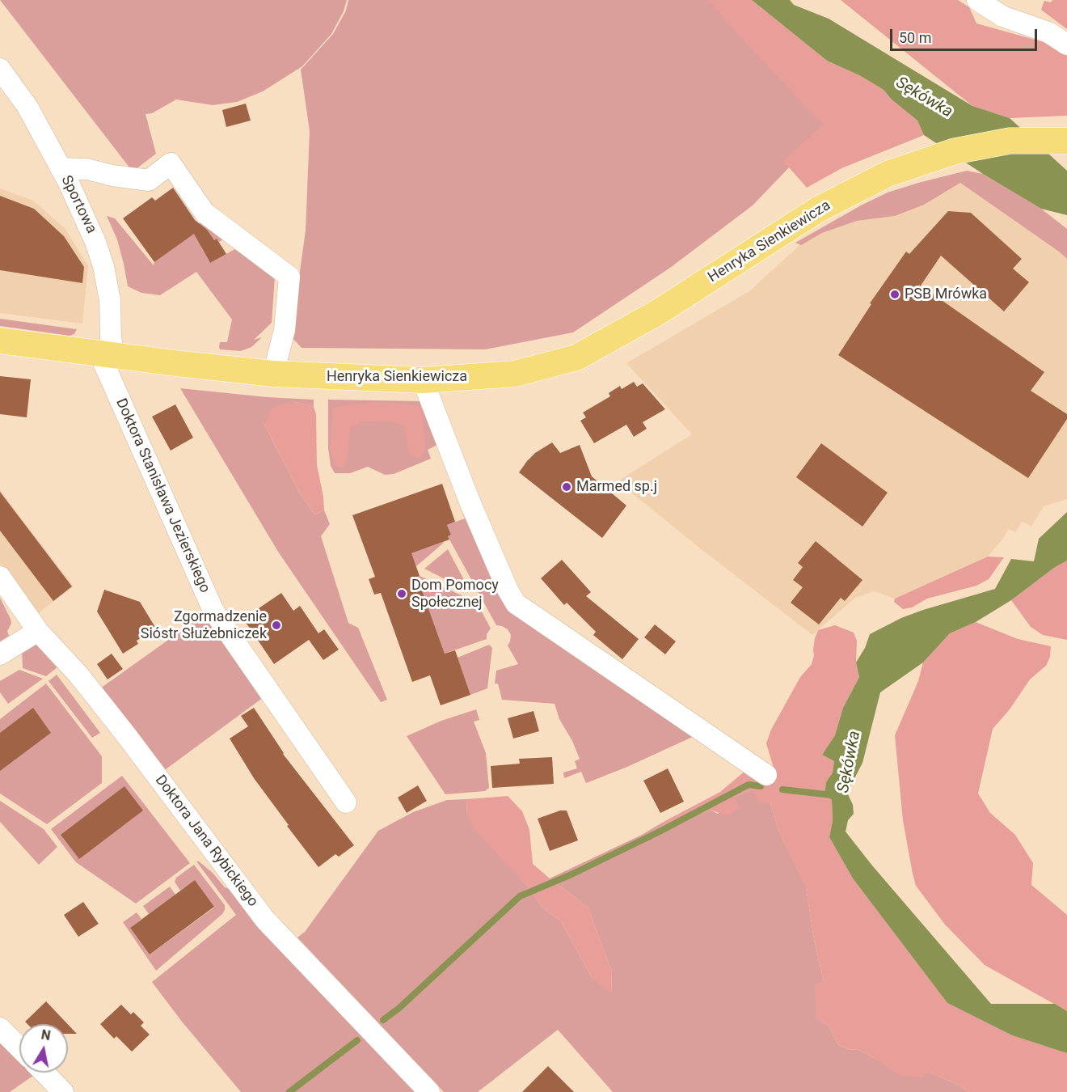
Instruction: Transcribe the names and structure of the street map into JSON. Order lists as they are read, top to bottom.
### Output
{
  "streets": {
    "main road": ["Henryka Sienkiewicza"],
    "street": ["Sportowa", "Doktora Stanisława Jezierskiego", "Doktora Jana Rybickiego"]
  },
  "crossings": [
    ["Sportowa", "Henryka Sienkiewicza"],
    ["Sportowa", "Doktora Stanisława Jezierskiego"],
    ["Henryka Sienkiewicza", "Doktora Stanisława Jezierskiego"]
  ],
  "water": ["Sękówka"],
  "places": [
    "PSB Mrówka",
    "Marmed sp.j",
    "Dom Pomocy Społecznej",
    "Zgormadzenie Sióstr Służebniczek"
  ],
  "scale_bar": "50 m",
  "north": "top"
}
